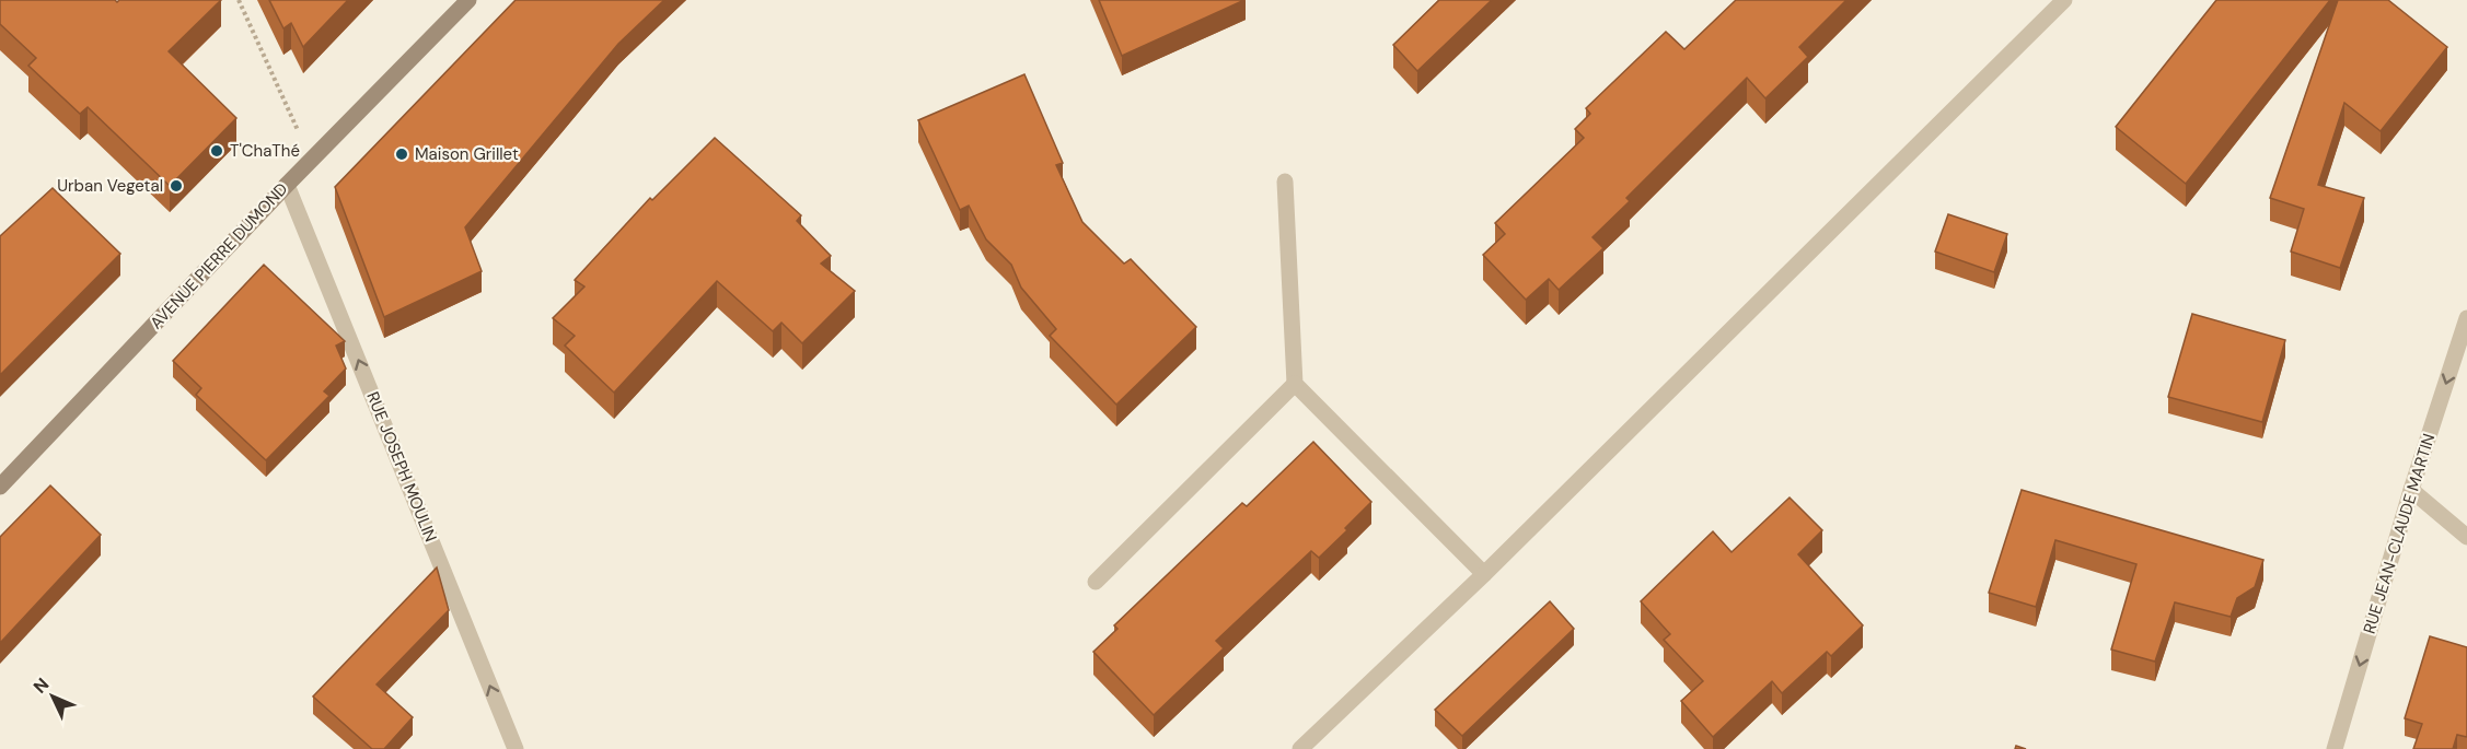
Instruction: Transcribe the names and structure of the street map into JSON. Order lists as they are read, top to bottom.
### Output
{
  "streets": {
    "main road": ["AVENUE PIERRE DUMOND"],
    "street": ["RUE JOSEPH MOULIN", "RUE JEAN-CLAUDE MARTIN"]
  },
  "crossings": [
    ["AVENUE PIERRE DUMOND", "RUE JOSEPH MOULIN"]
  ],
  "one_way": ["RUE JOSEPH MOULIN", "RUE JEAN-CLAUDE MARTIN"],
  "places": ["T'ChaThé", "Maison Grillet", "Urban Vegetal"],
  "north": "top left"
}
